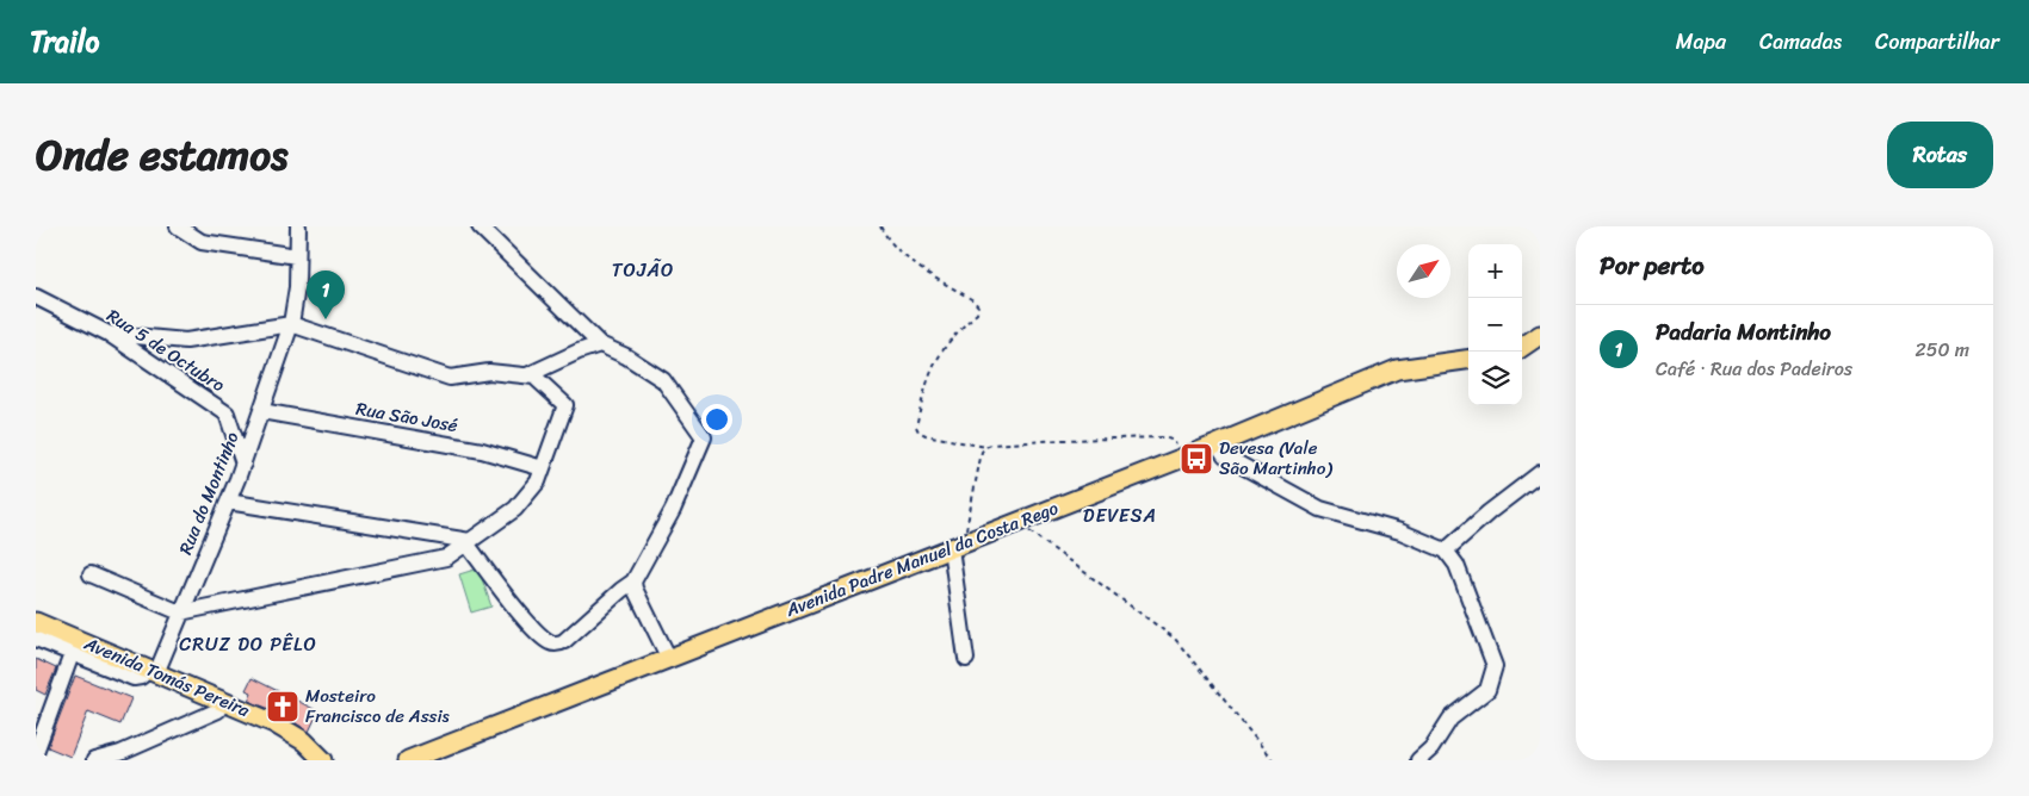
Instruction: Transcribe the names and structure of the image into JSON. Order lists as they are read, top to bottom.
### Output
{
  "streets": {
    "main road": ["Avenida Padre Manuel da Costa Rego", "Avenida Tomás Pereira"],
    "street": ["Rua 5 de Octubro", "Rua São José", "Rua do Montinho"]
  },
  "crossings": [
    ["Rua 5 de Octubro", "Rua do Montinho"],
    ["Rua São José", "Rua do Montinho"],
    ["Rua do Montinho", "Avenida Tomás Pereira"]
  ],
  "districts": ["TOJÃO", "DEVESA", "CRUZ DO PÊLO"],
  "places": {
    "bus stop": ["Devesa (Vale São Martinho)"],
    "church": ["Mosteiro Francisco de Assis"]
  },
  "north": "top right",
  "page": {
    "header": "Trailo",
    "nav": ["Mapa", "Camadas", "Compartilhar"],
    "title": "Onde estamos",
    "buttons": "Rotas",
    "heading": "Por perto",
    "map_buttons": ["+", "−"],
    "pins": "1",
    "list": [
      {
        "mark": "1",
        "name": "Padaria Montinho",
        "note": "Café · Rua dos Padeiros",
        "value": "250 m"
      }
    ]
  }
}
